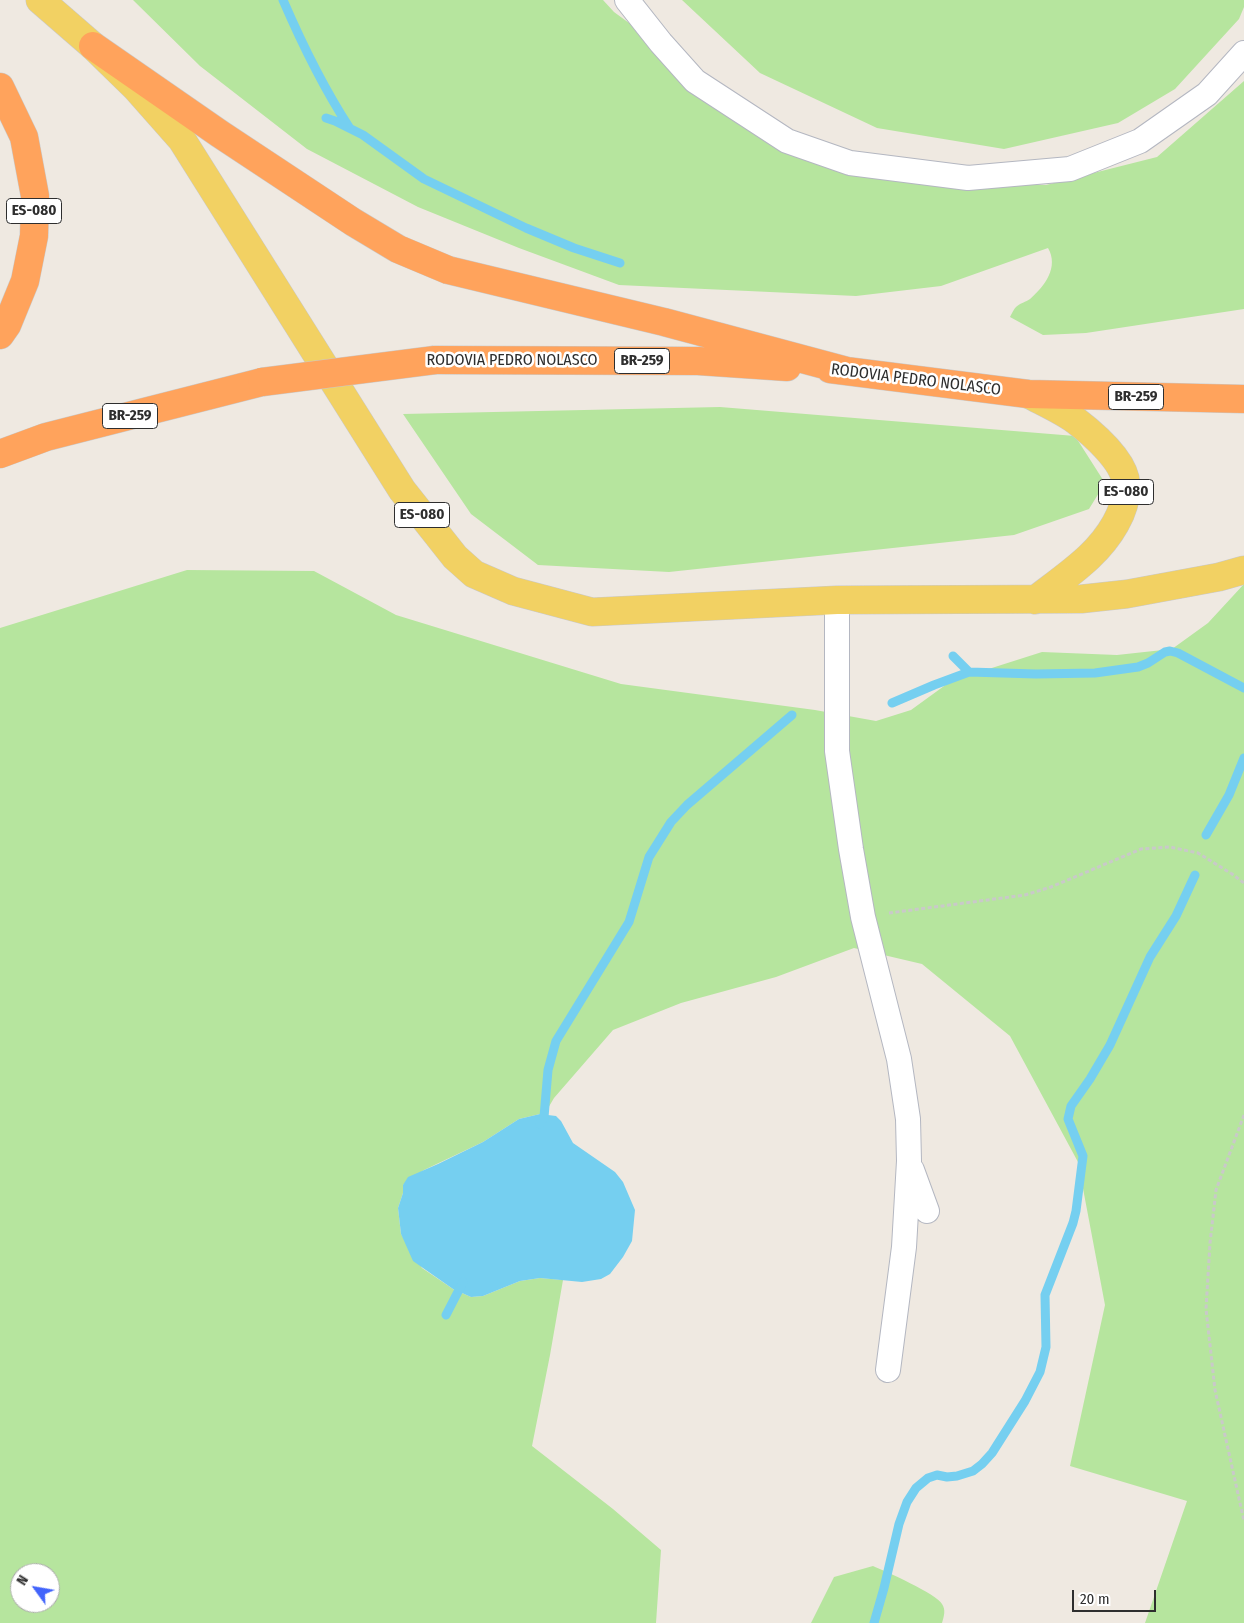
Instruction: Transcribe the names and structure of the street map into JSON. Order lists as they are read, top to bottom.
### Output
{
  "streets": {
    "highway": ["ES-080", "RODOVIA PEDRO NOLASCO", "BR-259"]
  },
  "crossings": [
    ["ES-080", "RODOVIA PEDRO NOLASCO"]
  ],
  "scale_bar": "20 m",
  "north": "top left"
}
